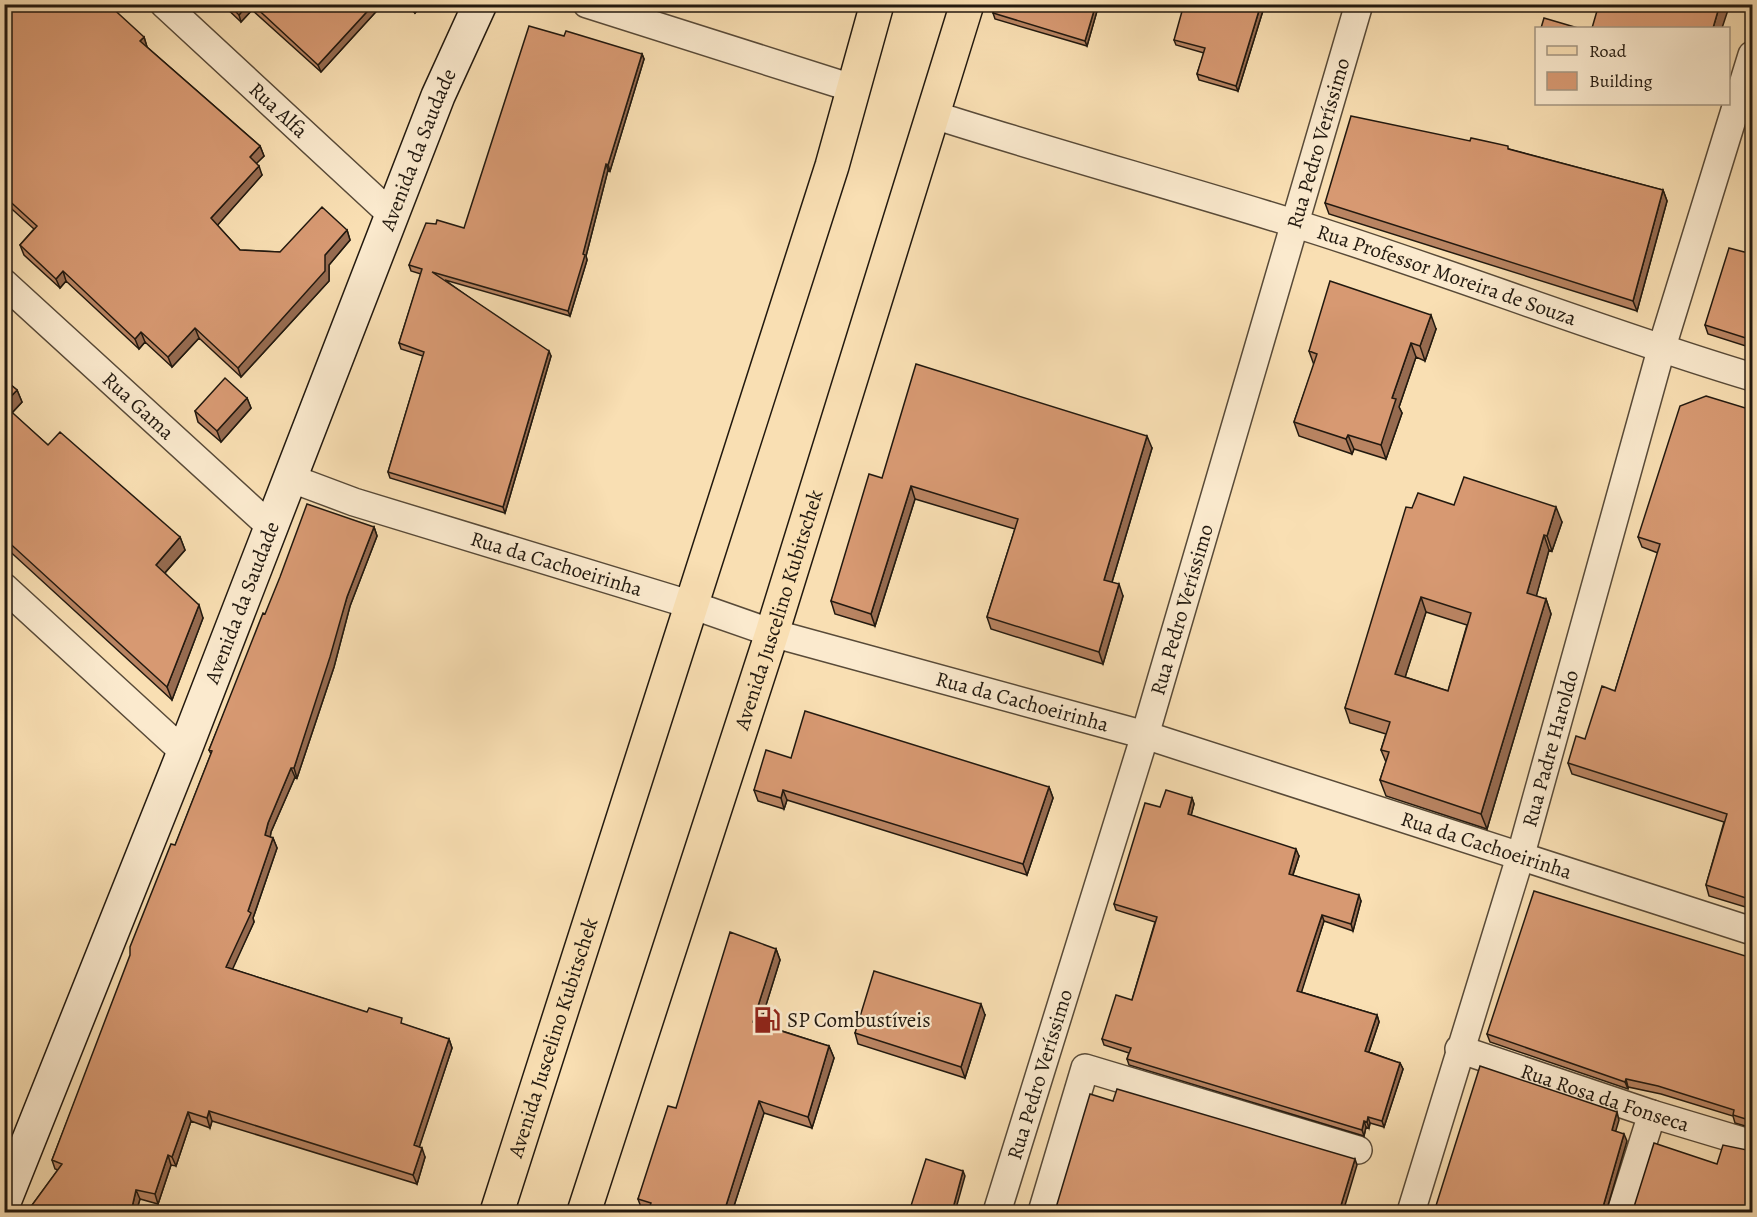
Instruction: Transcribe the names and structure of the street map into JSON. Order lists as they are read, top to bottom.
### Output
{
  "streets": {
    "main road": ["Avenida Juscelino Kubitschek"],
    "street": [
      "Rua Alfa",
      "Rua Pedro Veríssimo",
      "Avenida da Saudade",
      "Rua Professor Moreira de Souza",
      "Rua Gama",
      "Rua da Cachoeirinha",
      "Rua Padre Haroldo",
      "Rua Rosa da Fonseca"
    ]
  },
  "crossings": [
    ["Rua Alfa", "Avenida da Saudade"],
    ["Rua Pedro Veríssimo", "Rua Professor Moreira de Souza"],
    ["Rua Pedro Veríssimo", "Rua da Cachoeirinha"],
    ["Avenida da Saudade", "Rua Gama"],
    ["Avenida da Saudade", "Rua da Cachoeirinha"],
    ["Rua Professor Moreira de Souza", "Avenida Juscelino Kubitschek"],
    ["Rua Professor Moreira de Souza", "Rua Padre Haroldo"],
    ["Rua da Cachoeirinha", "Avenida Juscelino Kubitschek"],
    ["Rua da Cachoeirinha", "Rua Padre Haroldo"],
    ["Rua Padre Haroldo", "Rua Rosa da Fonseca"]
  ],
  "places": {
    "fuel station": ["SP Combustíveis"]
  },
  "legend": ["Road", "Building"]
}
